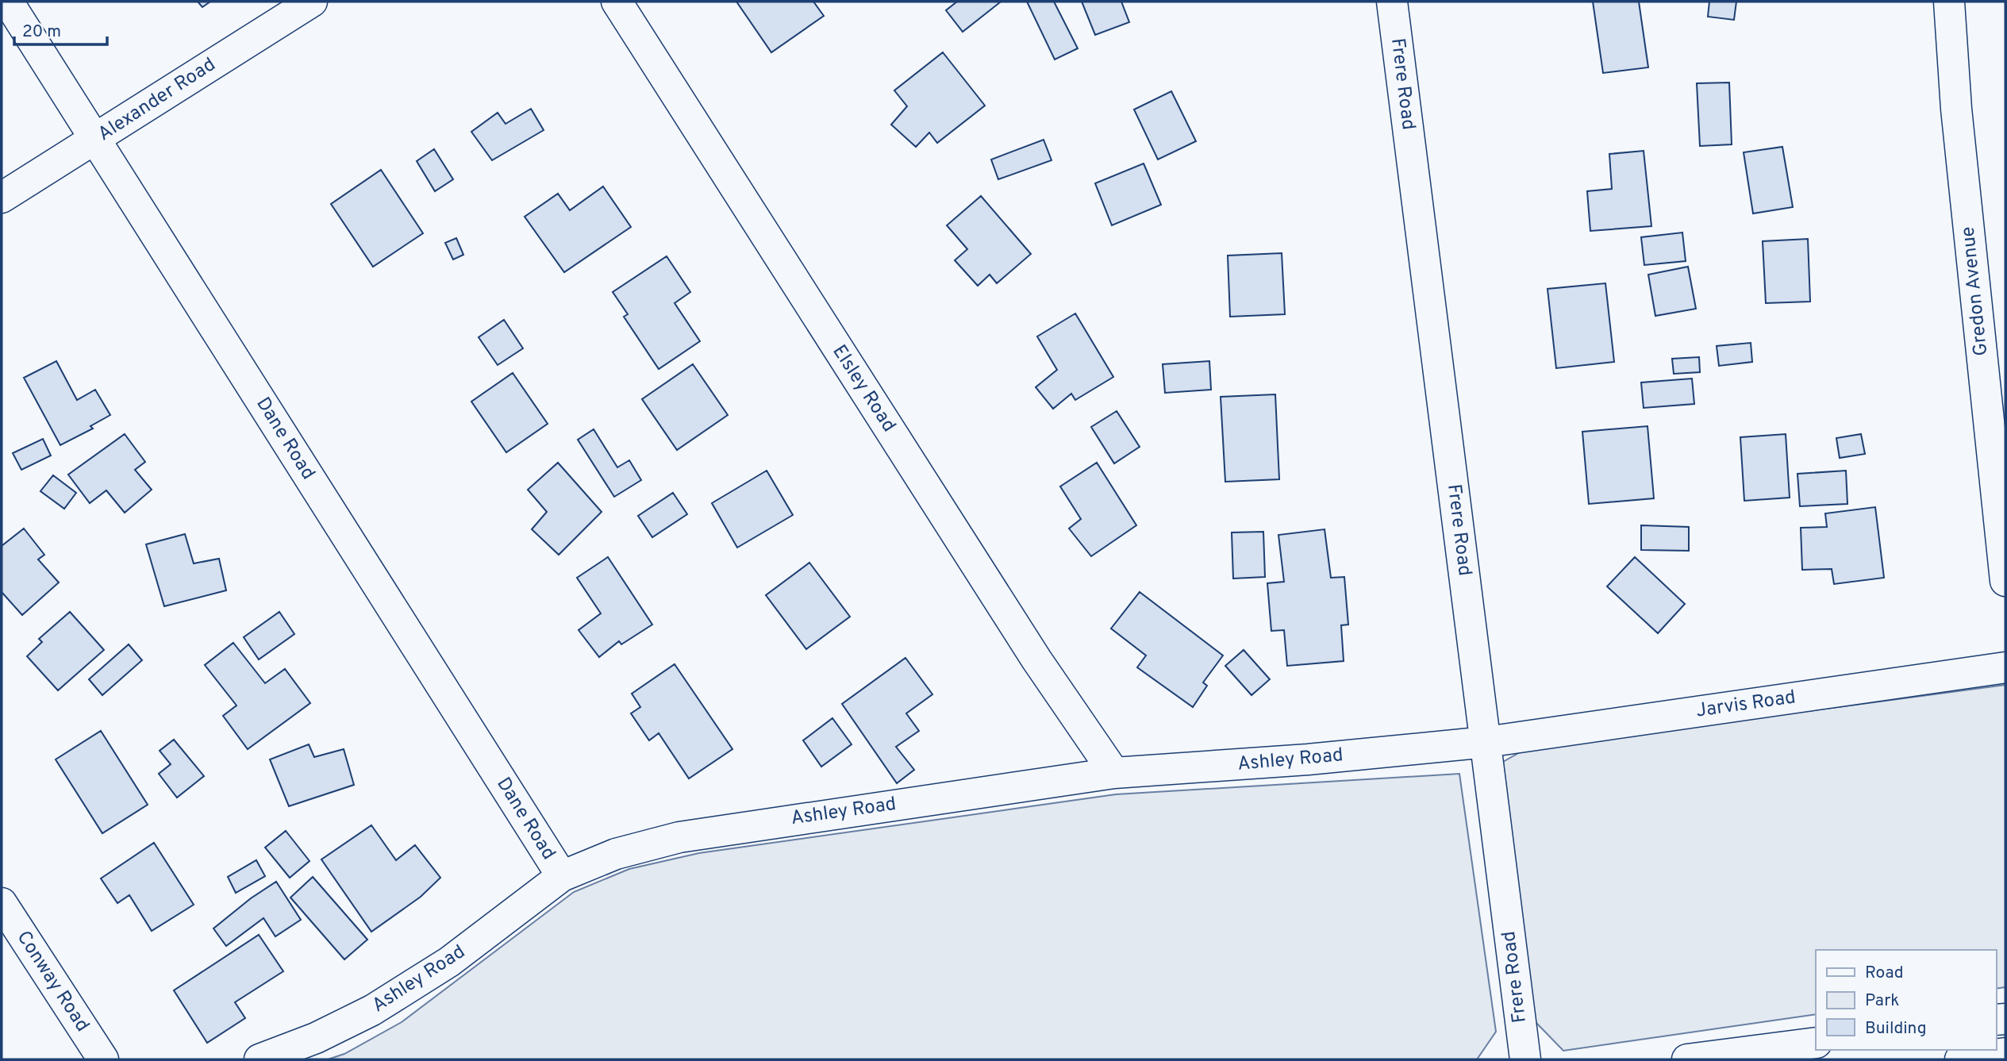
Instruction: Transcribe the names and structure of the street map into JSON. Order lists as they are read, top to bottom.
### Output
{
  "streets": {
    "street": [
      "Frere Road",
      "Alexander Road",
      "Gredon Avenue",
      "Elsley Road",
      "Dane Road",
      "Jarvis Road",
      "Ashley Road",
      "Conway Road"
    ]
  },
  "crossings": [
    ["Frere Road", "Jarvis Road"],
    ["Frere Road", "Ashley Road"],
    ["Alexander Road", "Dane Road"],
    ["Elsley Road", "Ashley Road"],
    ["Dane Road", "Ashley Road"],
    ["Jarvis Road", "Ashley Road"]
  ],
  "legend": ["Road", "Park", "Building"],
  "scale_bar": "20 m"
}
